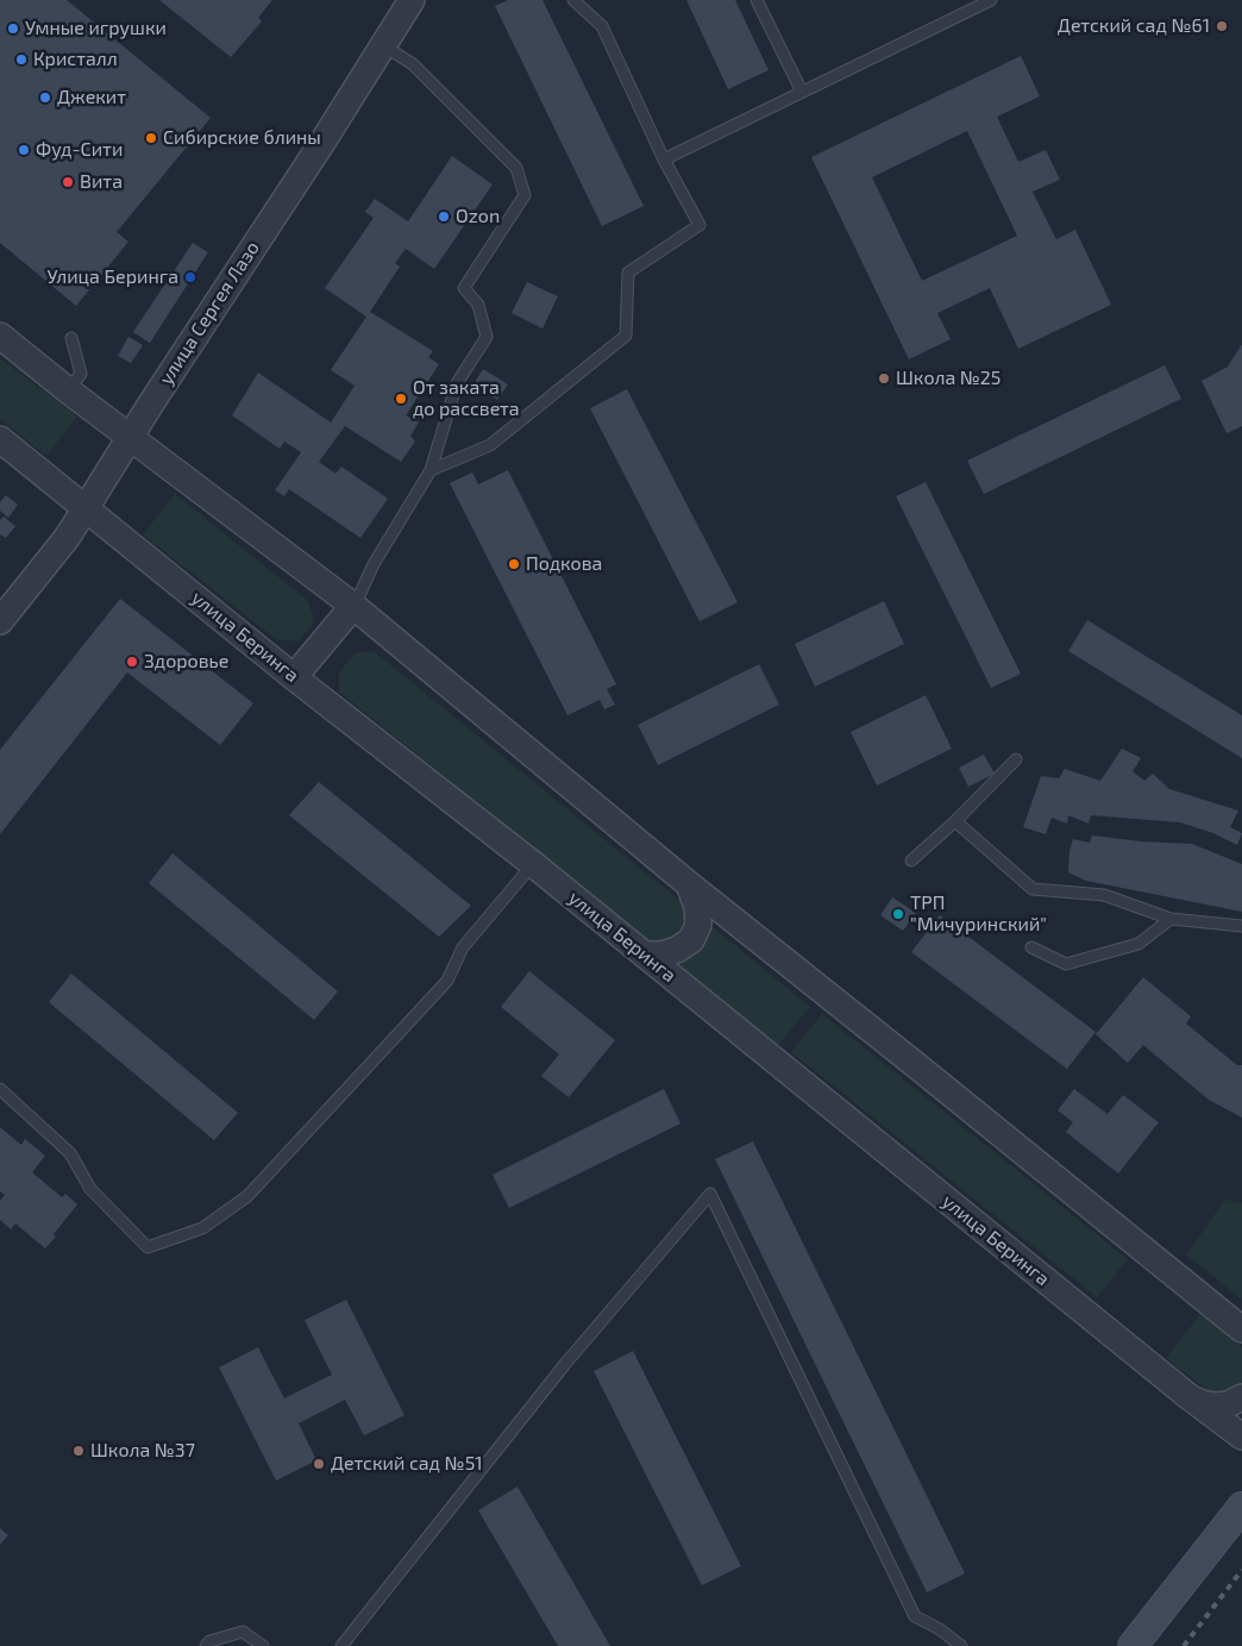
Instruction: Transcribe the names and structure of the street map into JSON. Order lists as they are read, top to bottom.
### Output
{
  "streets": {
    "street": ["улица Сергея Лазо", "улица Беринга"]
  },
  "crossings": [
    ["улица Сергея Лазо", "улица Беринга"]
  ],
  "places": [
    "Детский сад №61",
    "Умные игрушки",
    "Кристалл",
    "Джекит",
    "Сибирские блины",
    "Фуд-Сити",
    "Вита",
    "Ozon",
    "Улица Беринга",
    "Школа №25",
    "От заката до рассвета",
    "Подкова",
    "Здоровье",
    "ТРП \"Мичуринский\"",
    "Школа №37",
    "Детский сад №51"
  ]
}
